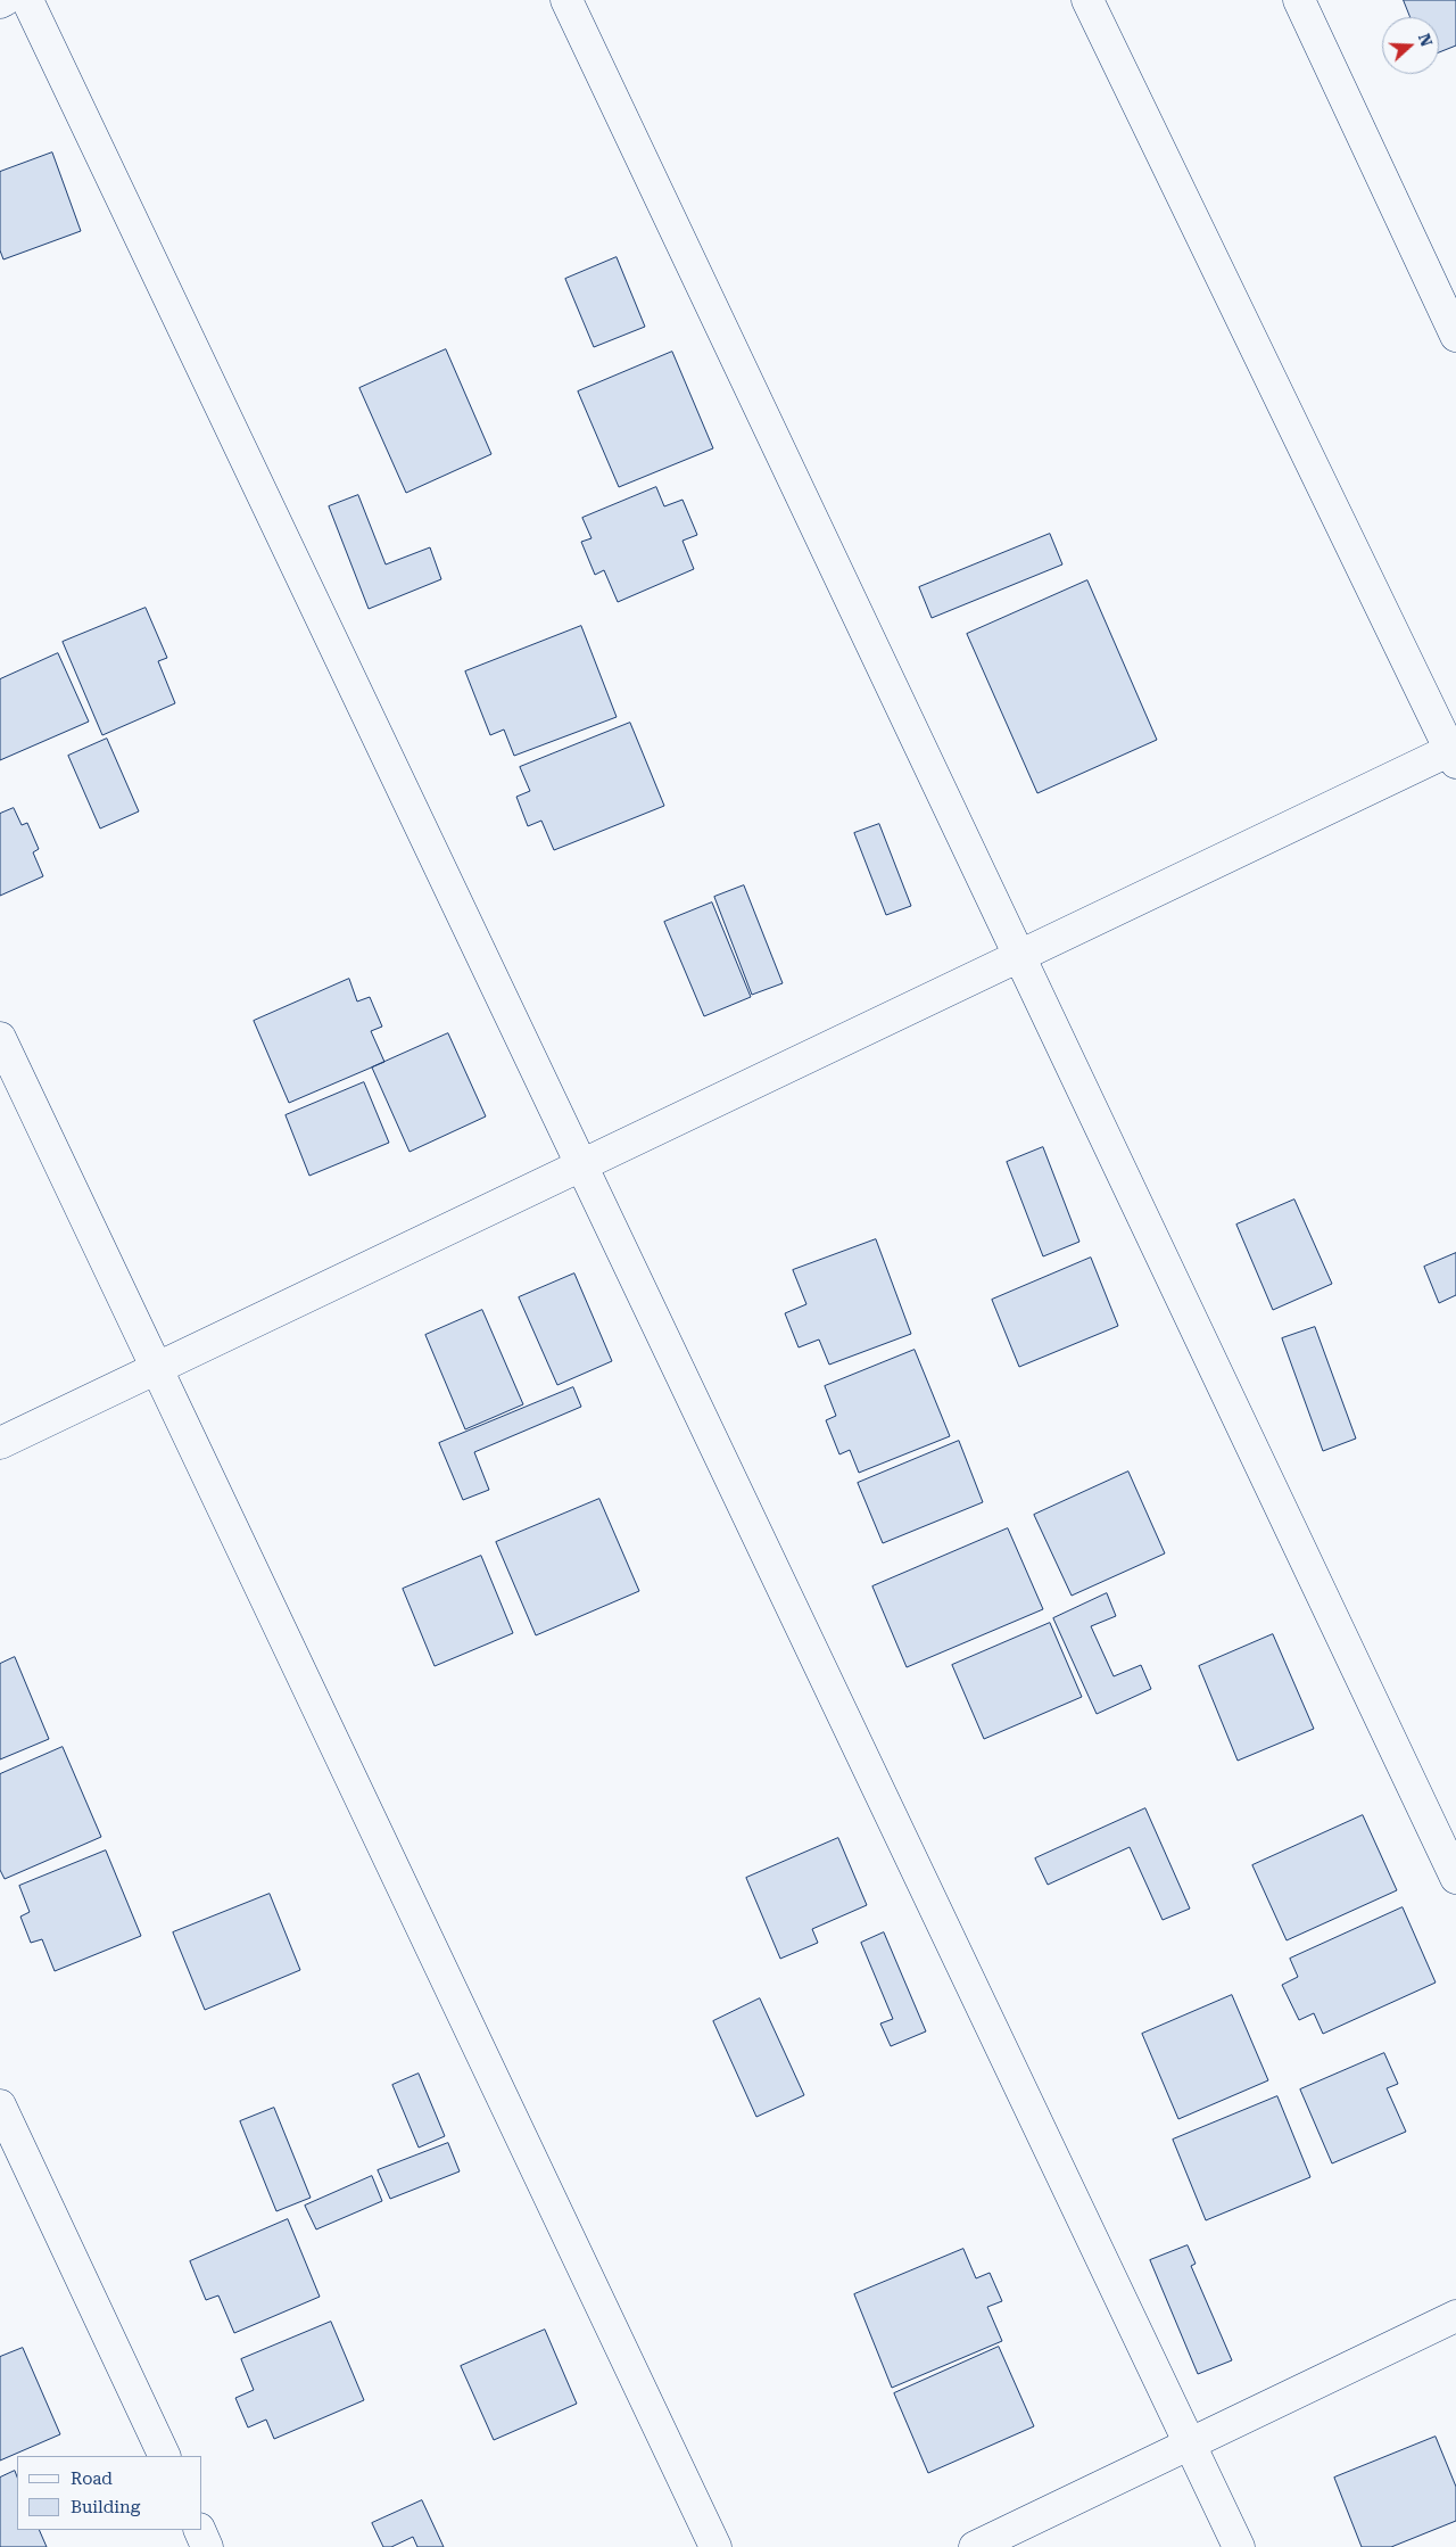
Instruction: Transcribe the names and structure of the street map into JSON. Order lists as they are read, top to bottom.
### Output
{
  "legend": ["Road", "Building"],
  "north": "right"
}
